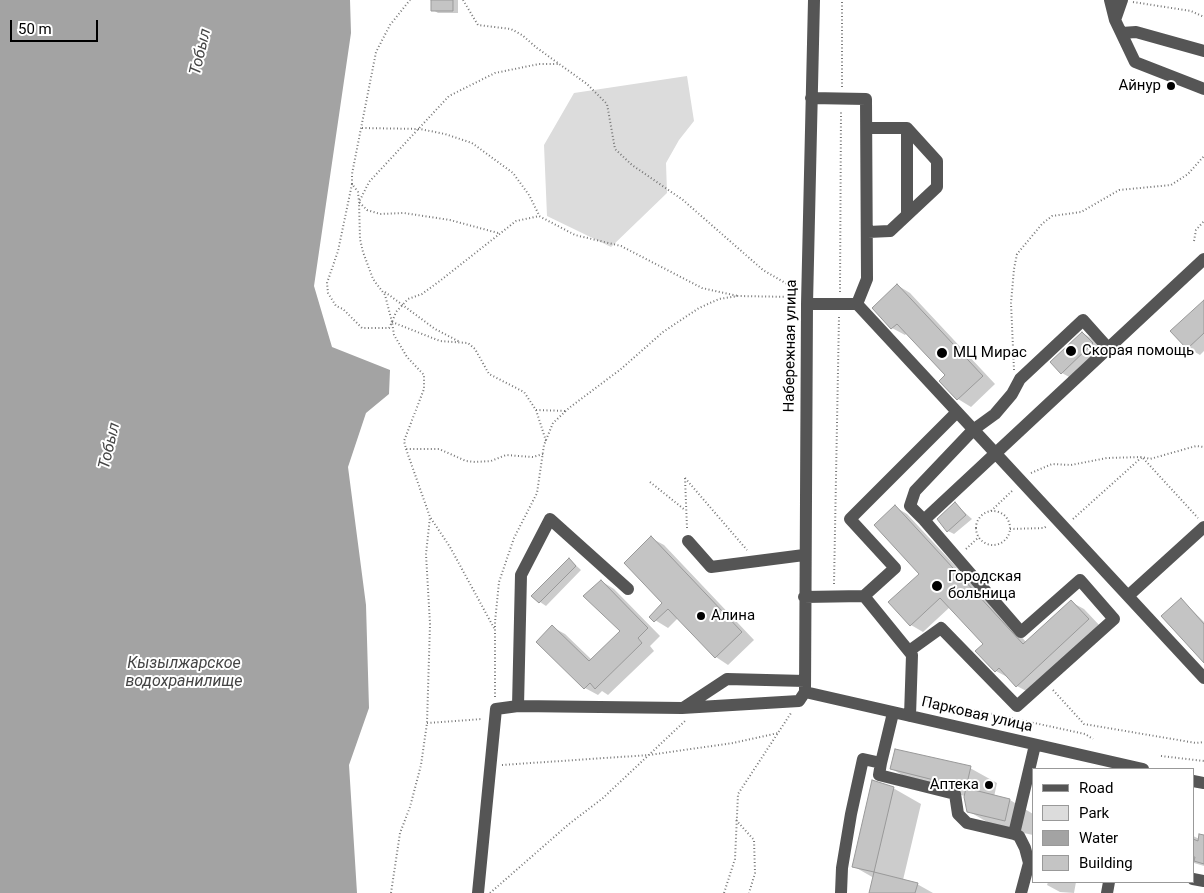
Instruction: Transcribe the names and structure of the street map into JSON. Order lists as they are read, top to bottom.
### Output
{
  "streets": {
    "street": ["Набережная улица", "Парковая улица"]
  },
  "crossings": [
    ["Набережная улица", "Парковая улица"]
  ],
  "water": ["Тобыл", "Кызылжарское водохранилище"],
  "places": [
    "Айнур",
    "Скорая помощь",
    "МЦ Мирас",
    "Городская больница",
    "Алина",
    "Аптека"
  ],
  "legend": [
    "Road",
    "Park",
    "Water",
    "Building"
  ],
  "scale_bar": "50 m"
}
